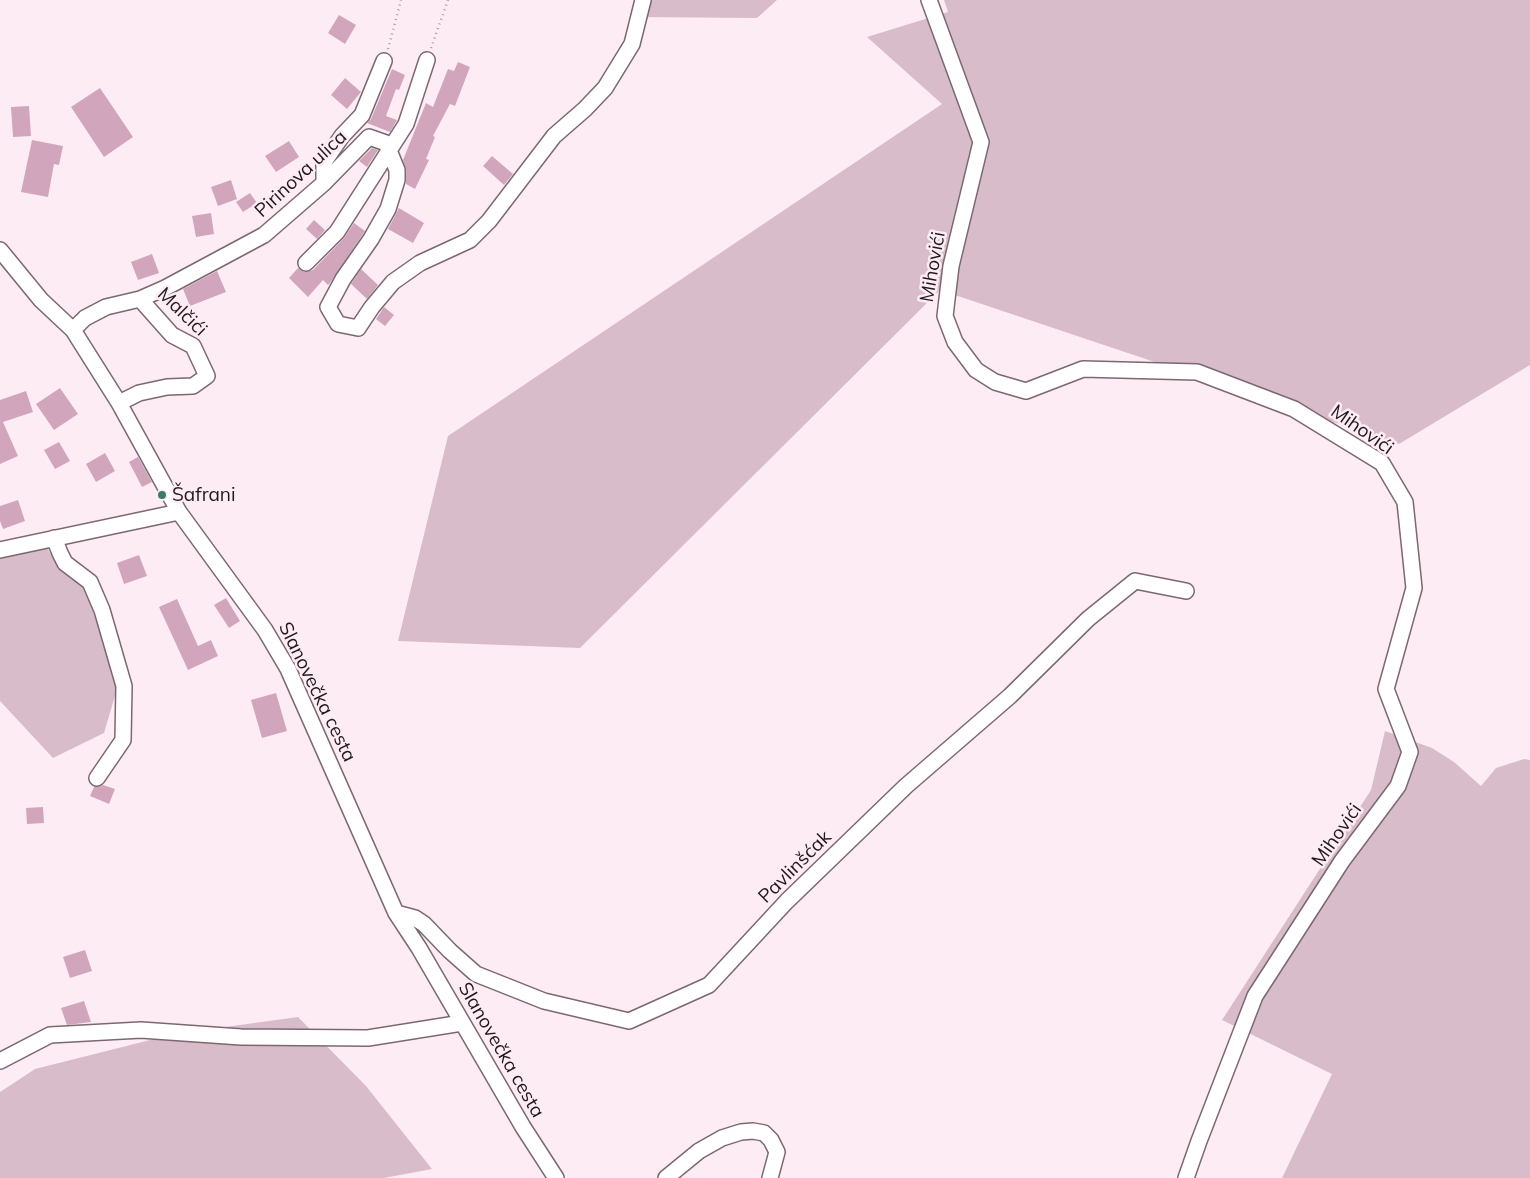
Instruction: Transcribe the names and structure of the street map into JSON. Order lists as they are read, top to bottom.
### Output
{
  "streets": {
    "street": [
      "Pirinova ulica",
      "Mihovići",
      "Malčići",
      "Slanovečka cesta",
      "Pavlinšćak"
    ]
  },
  "crossings": [
    ["Pirinova ulica", "Malčići"],
    ["Pirinova ulica", "Slanovečka cesta"],
    ["Malčići", "Slanovečka cesta"],
    ["Slanovečka cesta", "Pavlinšćak"]
  ],
  "places": ["Šafrani"]
}
